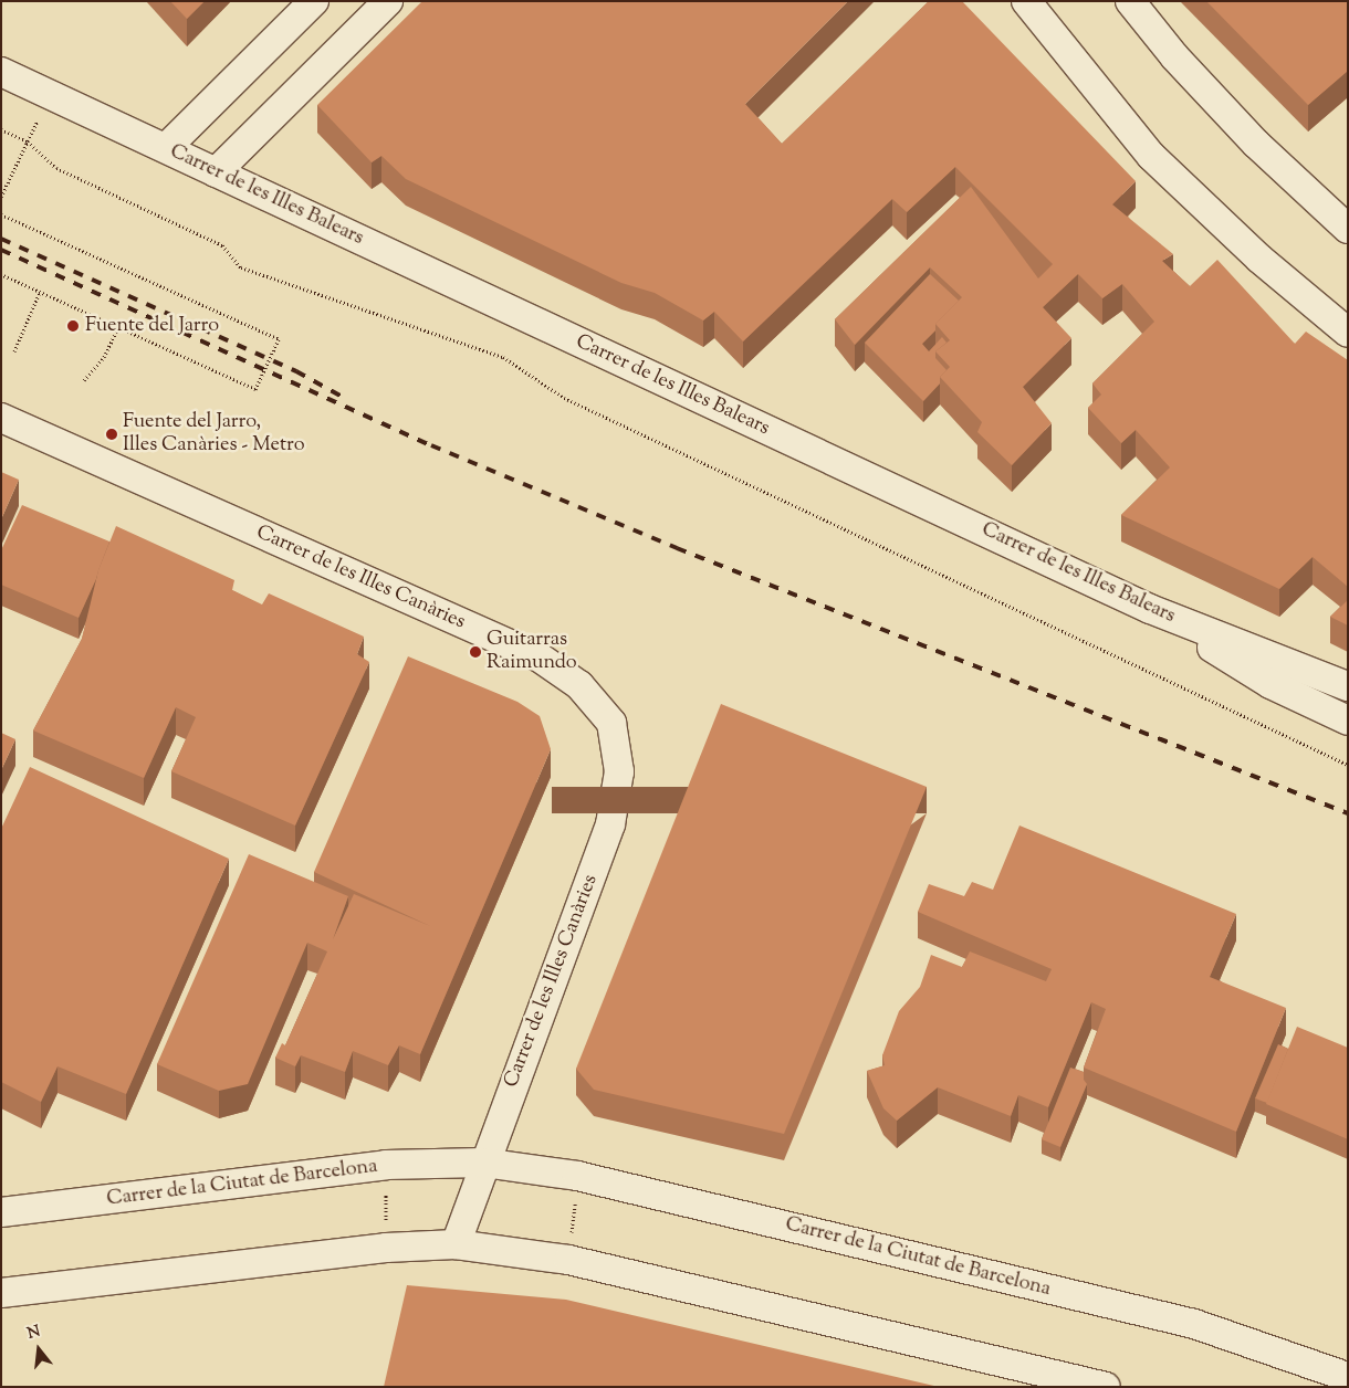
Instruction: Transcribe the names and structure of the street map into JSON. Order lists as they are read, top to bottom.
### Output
{
  "streets": {
    "street": ["Carrer de les Illes Balears", "Carrer de les Illes Canàries", "Carrer de la Ciutat de Barcelona"]
  },
  "crossings": [
    ["Carrer de les Illes Canàries", "Carrer de la Ciutat de Barcelona"]
  ],
  "places": ["Fuente del Jarro", "Fuente del Jarro, Illes Canàries - Metro", "Guitarras Raimundo"],
  "north": "top"
}
